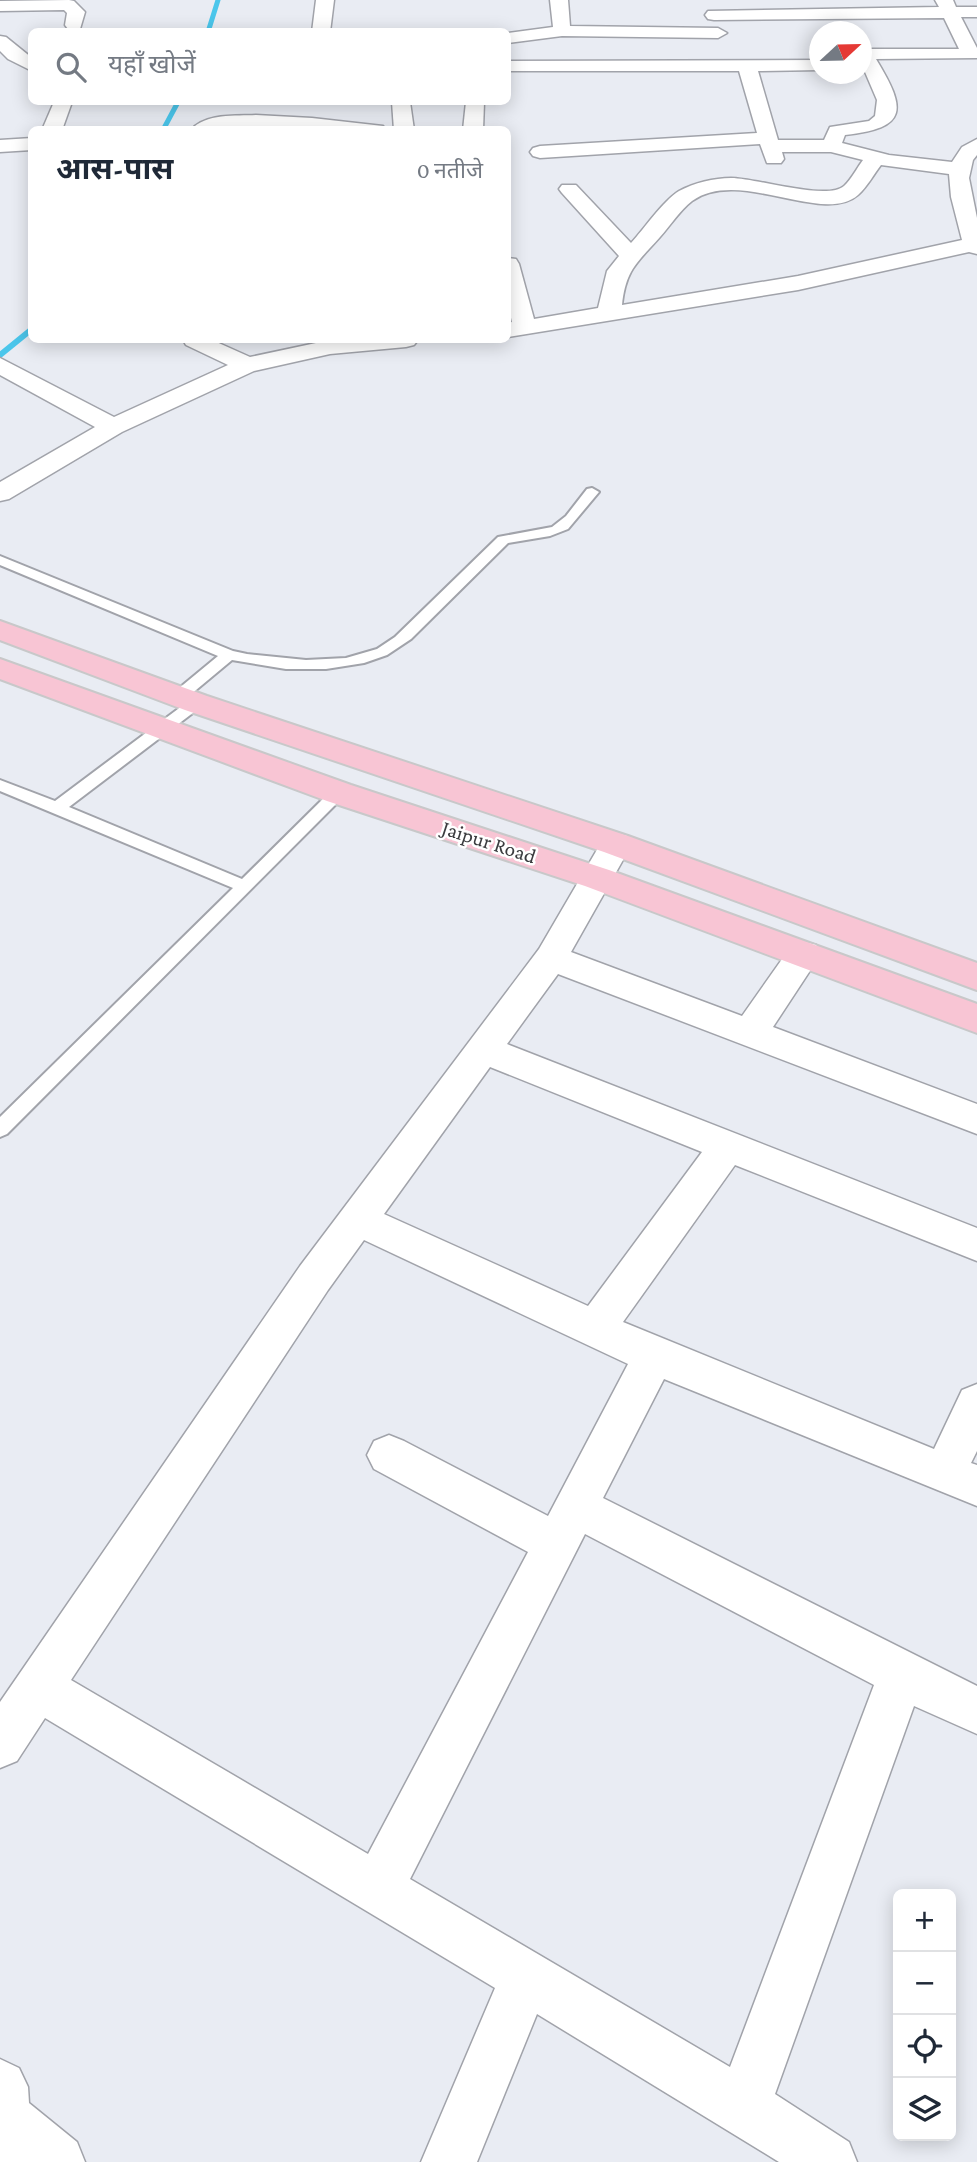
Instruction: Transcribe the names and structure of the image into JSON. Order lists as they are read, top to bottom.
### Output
{
  "streets": {
    "main road": ["Jaipur Road"]
  },
  "north": "right",
  "page": {
    "search": "यहाँ खोजें",
    "heading": ["आस-पास", "0 नतीजे"],
    "map_buttons": ["+", "−"]
  }
}
